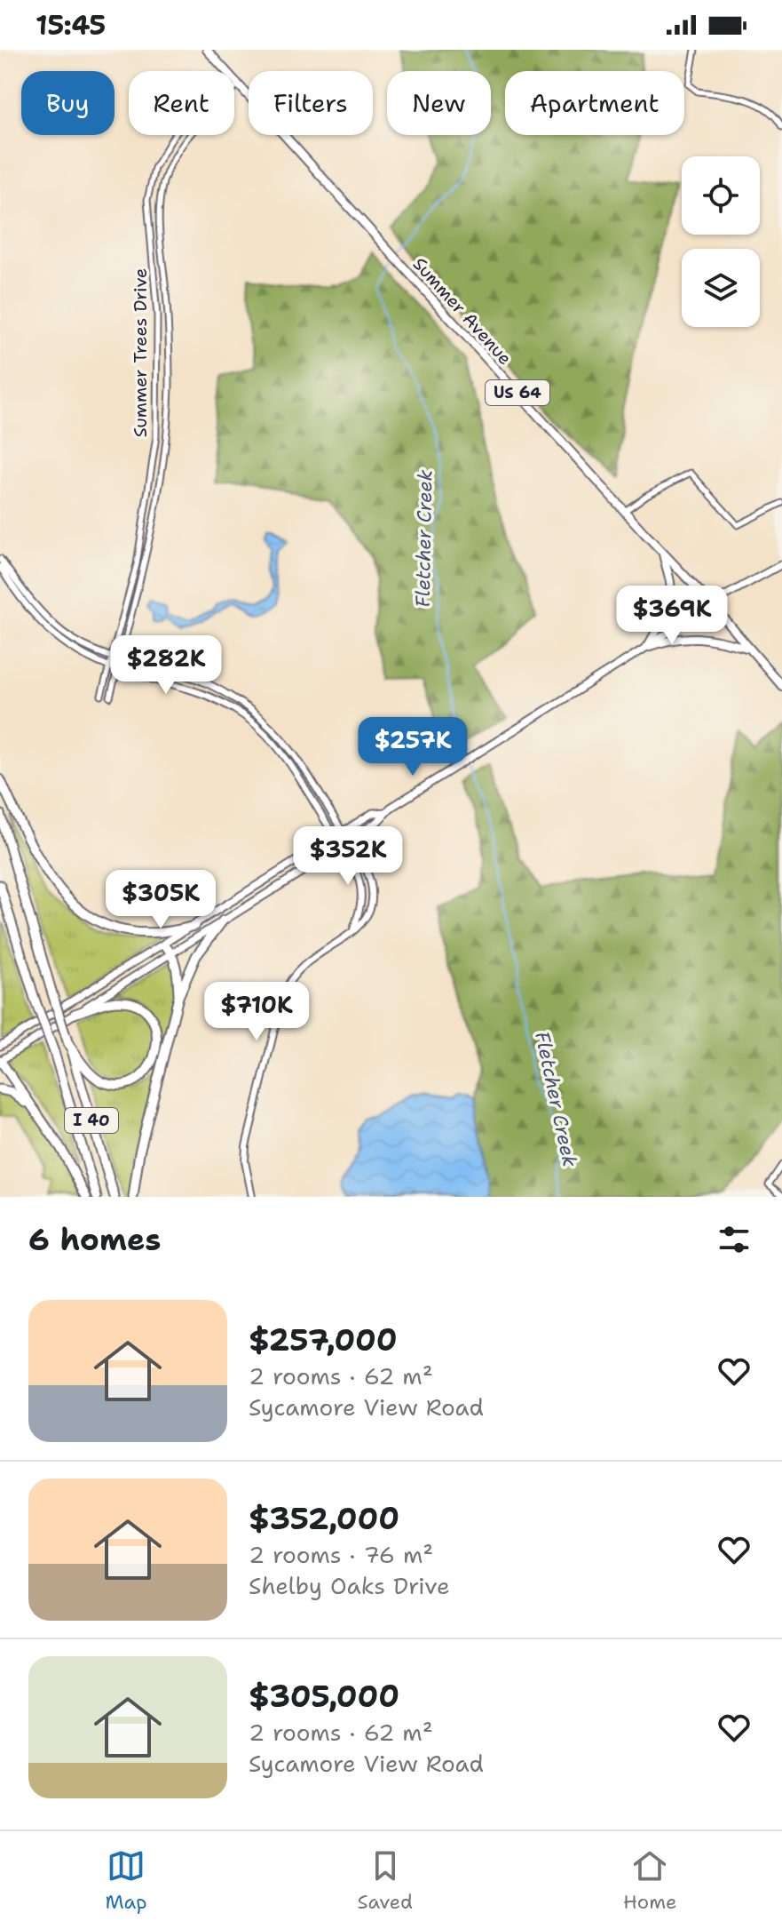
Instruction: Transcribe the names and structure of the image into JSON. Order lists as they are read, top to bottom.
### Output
{
  "streets": {
    "highway": ["I 40"],
    "main road": ["Summer Avenue", "US 64"],
    "street": ["Summer Trees Drive"]
  },
  "crossings": [
    ["Summer Avenue", "Summer Trees Drive"]
  ],
  "water": ["Fletcher Creek"],
  "page": {
    "status": "15:45",
    "chip": [
      "Buy",
      "Rent",
      "Filters",
      "New",
      "Apartment"
    ],
    "price": [
      "$369K",
      "$282K",
      "$257K",
      "$352K",
      "$305K",
      "$710K"
    ],
    "heading": "6 homes",
    "list": [
      {
        "name": "$257,000",
        "note": "2 rooms · 62 m² · Sycamore View Road"
      },
      {
        "name": "$352,000",
        "note": "2 rooms · 76 m² · Shelby Oaks Drive"
      },
      {
        "name": "$305,000",
        "note": "2 rooms · 62 m² · Sycamore View Road"
      }
    ],
    "tabs": ["Map", "Saved", "Home"]
  }
}
